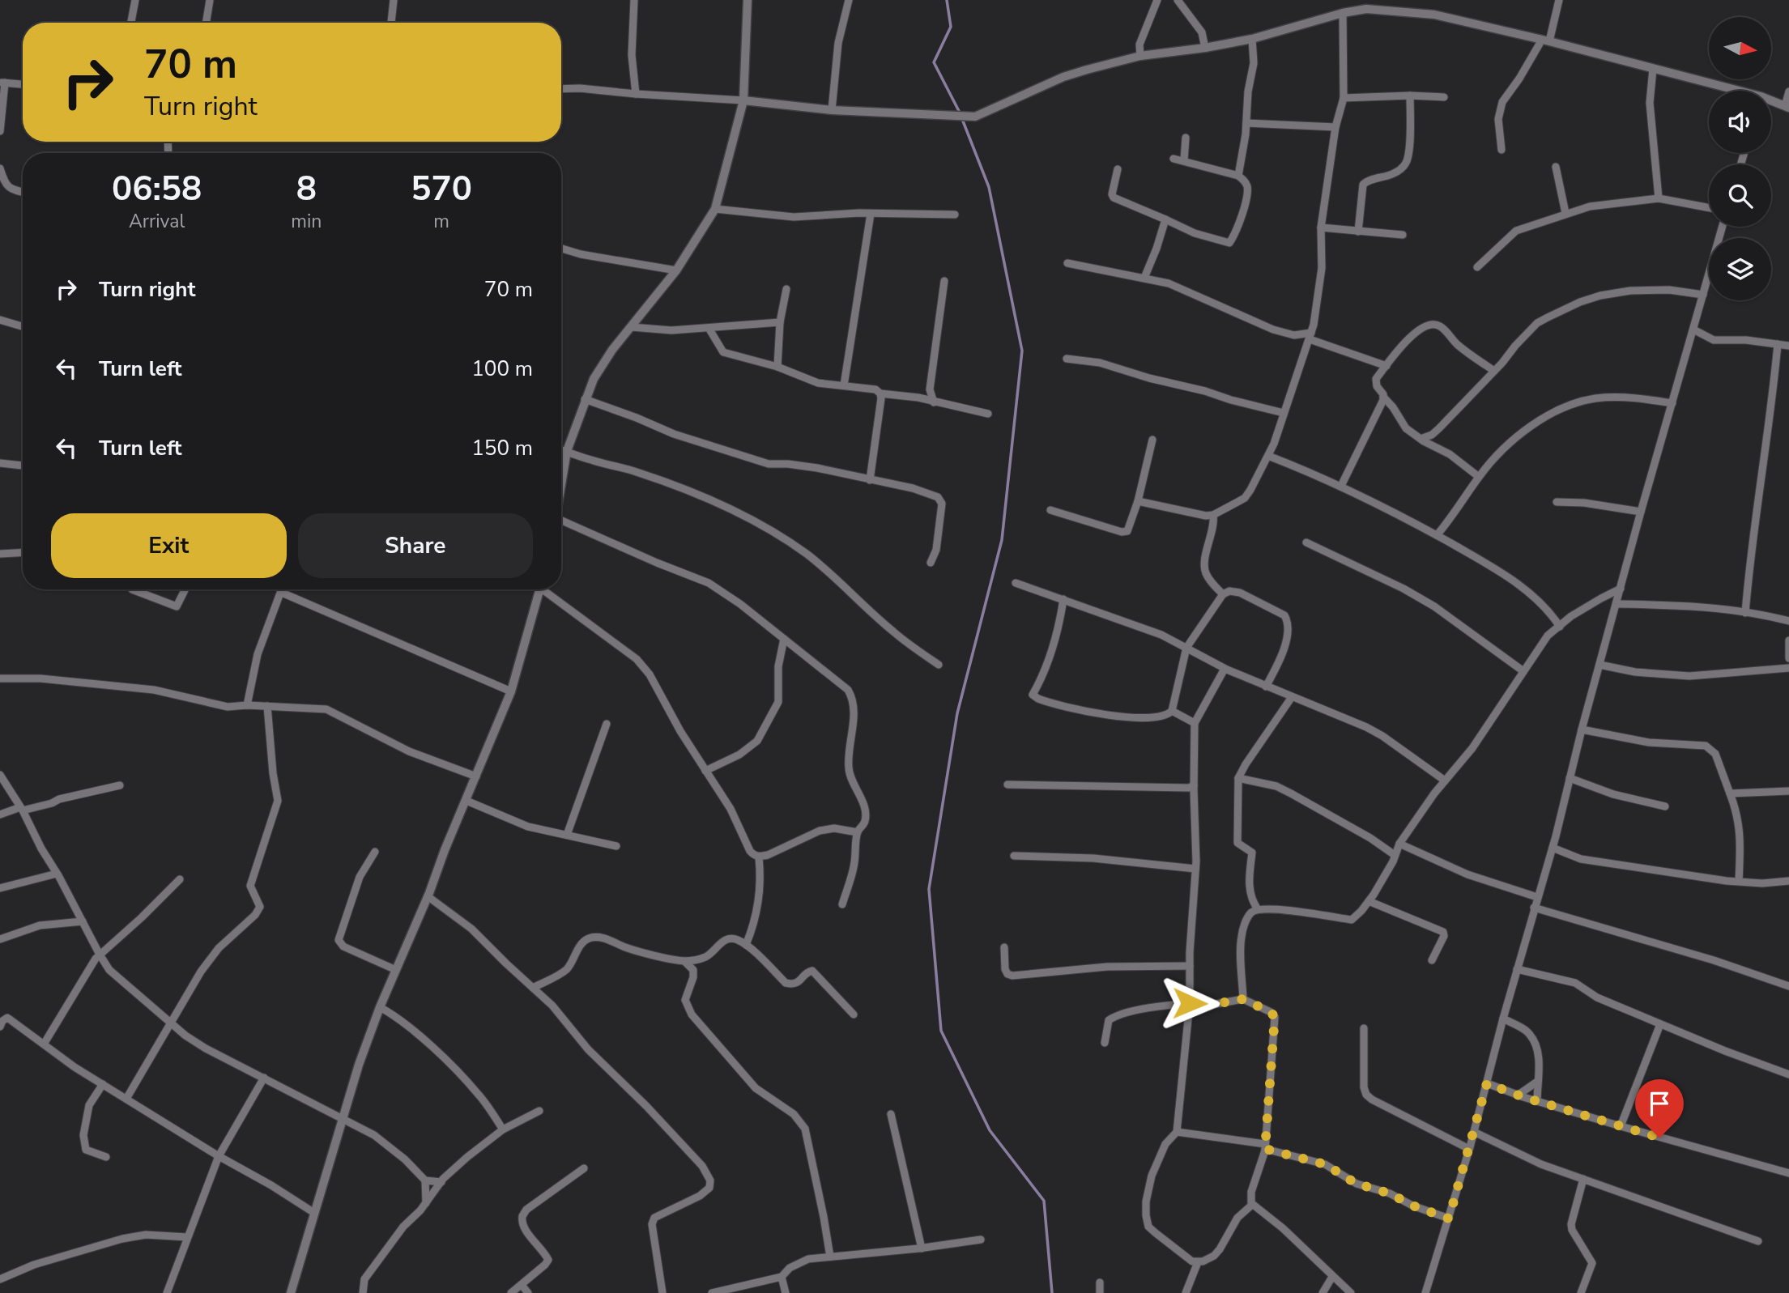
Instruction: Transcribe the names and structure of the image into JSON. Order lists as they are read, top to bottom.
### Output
{
  "north": "right",
  "page": {
    "turn": ["70 m", "Turn right"],
    "eta": [
      "06:58",
      "Arrival",
      "8",
      "min",
      "570",
      "m"
    ],
    "list": [
      {
        "name": "Turn right",
        "value": "70 m"
      },
      {
        "name": "Turn left",
        "value": "100 m"
      },
      {
        "name": "Turn left",
        "value": "150 m"
      }
    ],
    "buttons": ["Exit", "Share"]
  }
}
